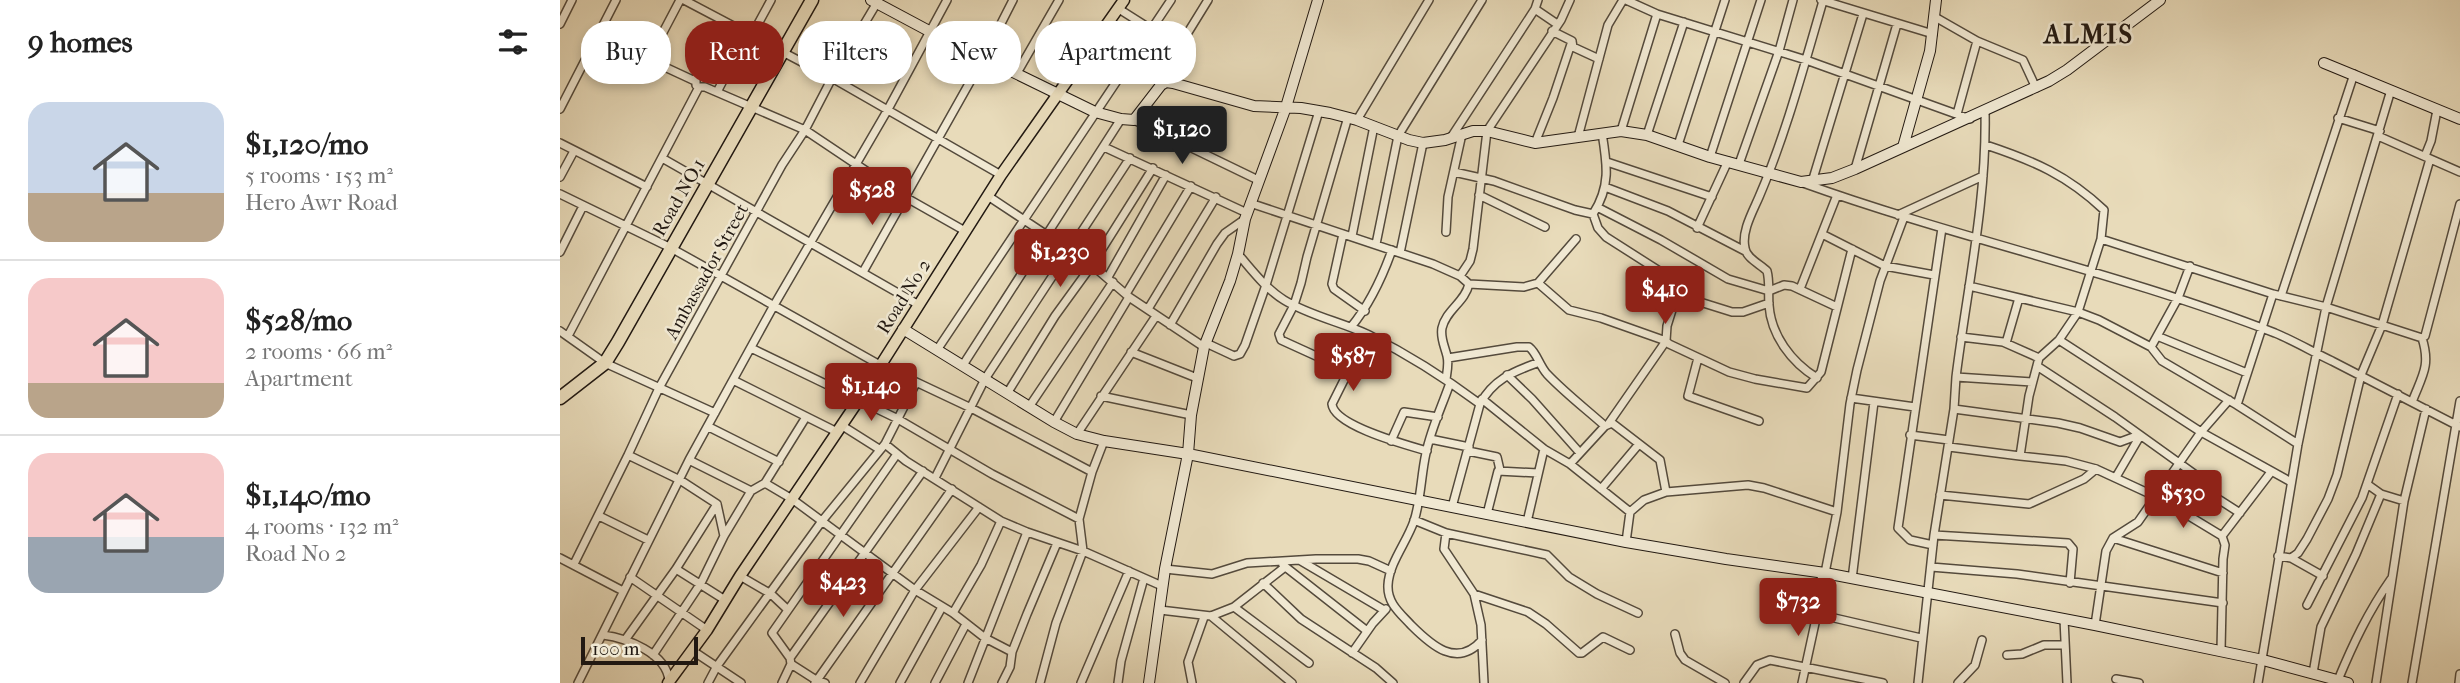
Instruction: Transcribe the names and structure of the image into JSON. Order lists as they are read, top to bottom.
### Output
{
  "streets": {
    "highway": ["Road NO.1"],
    "main road": ["Road No 2"],
    "street": ["Ambassador Street"]
  },
  "districts": ["ALMIS"],
  "scale_bar": "100 m",
  "page": {
    "heading": "9 homes",
    "chip": [
      "Buy",
      "Rent",
      "Filters",
      "New",
      "Apartment"
    ],
    "list": [
      {
        "name": "$1,120/mo",
        "note": "5 rooms · 153 m² · Hero Awr Road"
      },
      {
        "name": "$528/mo",
        "note": "2 rooms · 66 m² · Apartment"
      },
      {
        "name": "$1,140/mo",
        "note": "4 rooms · 132 m² · Road No 2"
      }
    ],
    "price": [
      "$1,120",
      "$528",
      "$1,230",
      "$410",
      "$587",
      "$1,140",
      "$530",
      "$423",
      "$732"
    ],
    "scale": "100 m"
  }
}
